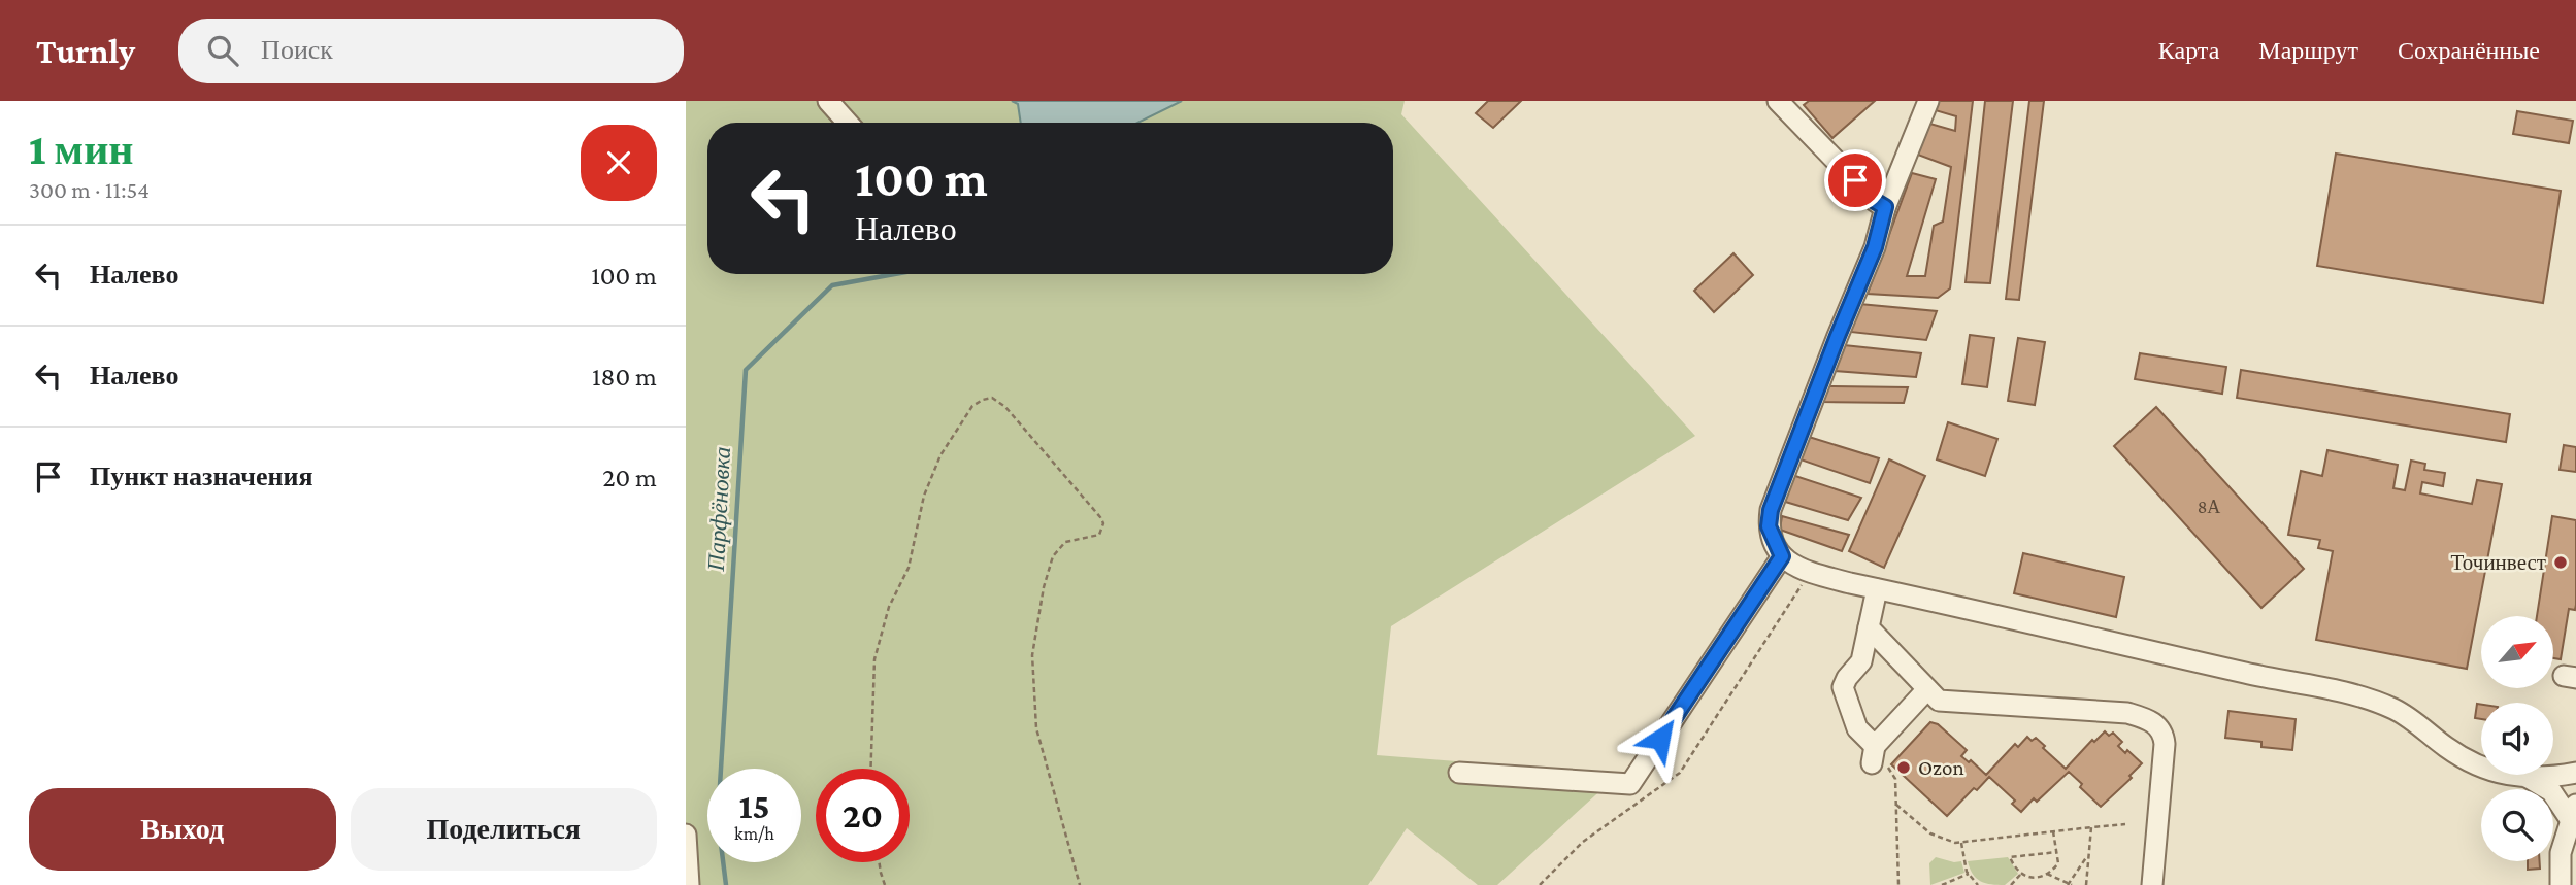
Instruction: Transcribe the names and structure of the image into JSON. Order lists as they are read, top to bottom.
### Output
{
  "water": ["Парфёновка"],
  "places": ["Точинвест", "Ozon"],
  "house_numbers": ["8А"],
  "north": "top right",
  "page": {
    "header": "Turnly",
    "search": "Поиск",
    "nav": ["Карта", "Маршрут", "Сохранённые"],
    "heading": ["1 мин", "300 m · 11:54"],
    "turn": ["100 m", "Налево"],
    "list": [
      {
        "name": "Налево",
        "value": "100 m"
      },
      {
        "name": "Налево",
        "value": "180 m"
      },
      {
        "name": "Пункт назначения",
        "value": "20 m"
      }
    ],
    "speed": "15 km/h",
    "limit": "20",
    "buttons": ["Выход", "Поделиться"]
  }
}
